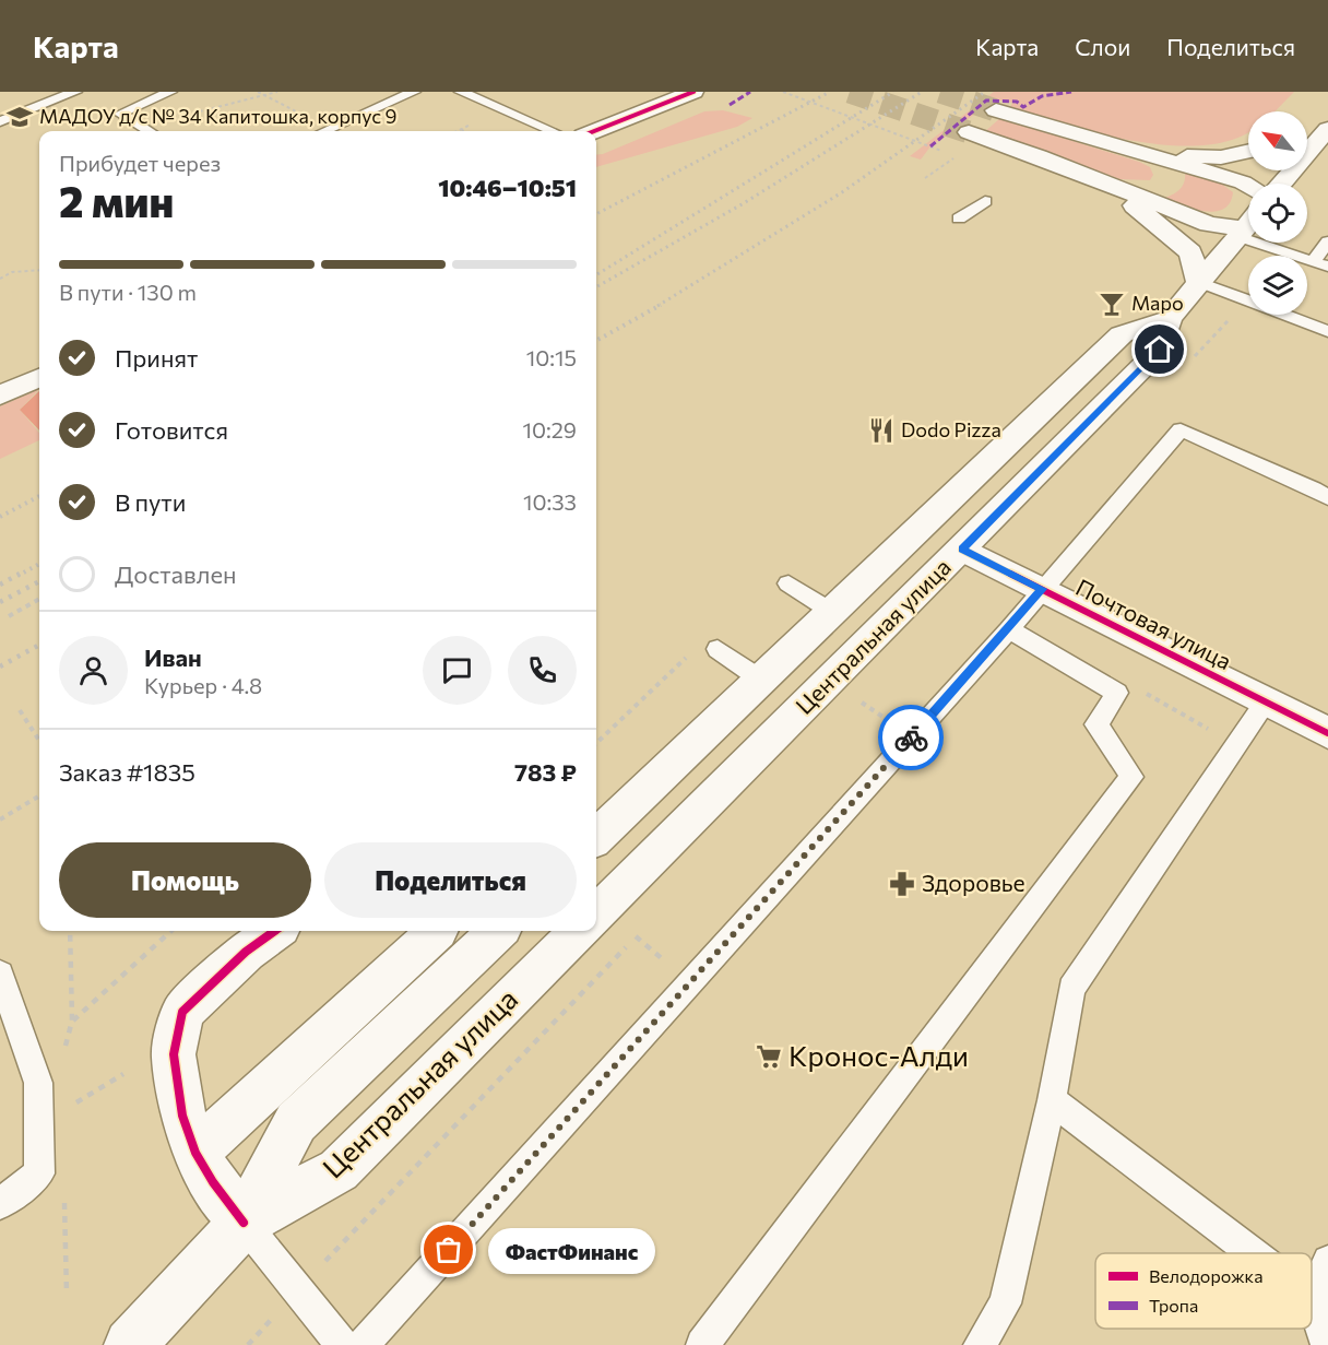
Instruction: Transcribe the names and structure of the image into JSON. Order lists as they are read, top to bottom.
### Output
{
  "streets": {
    "main road": ["Почтовая улица", "Центральная улица"]
  },
  "crossings": [
    ["Почтовая улица", "Центральная улица"]
  ],
  "places": {
    "school or university": ["МАДОУ д/с № 34 Капитошка, корпус 9"],
    "bar": ["Маро"],
    "restaurant": ["Dodo Pizza"],
    "pharmacy": ["Здоровье"],
    "supermarket": ["Кронос-Алди"],
    "other": ["ФастФинанс"]
  },
  "legend": ["Велодорожка", "Тропа"],
  "north": "top left",
  "page": {
    "header": "Карта",
    "nav": ["Карта", "Слои", "Поделиться"],
    "heading": ["2 мин", "Прибудет через", "10:46–10:51"],
    "panel": [
      "Иван",
      "Курьер · 4.8",
      "Заказ #1835",
      "783 ₽"
    ],
    "bar": "В пути · 130 m",
    "list": [
      ["Принят", "10:15"],
      ["Готовится", "10:29"],
      ["В пути", "10:33"],
      "Доставлен"
    ],
    "buttons": ["Помощь", "Поделиться"],
    "bubble": "ФастФинанс"
  }
}
